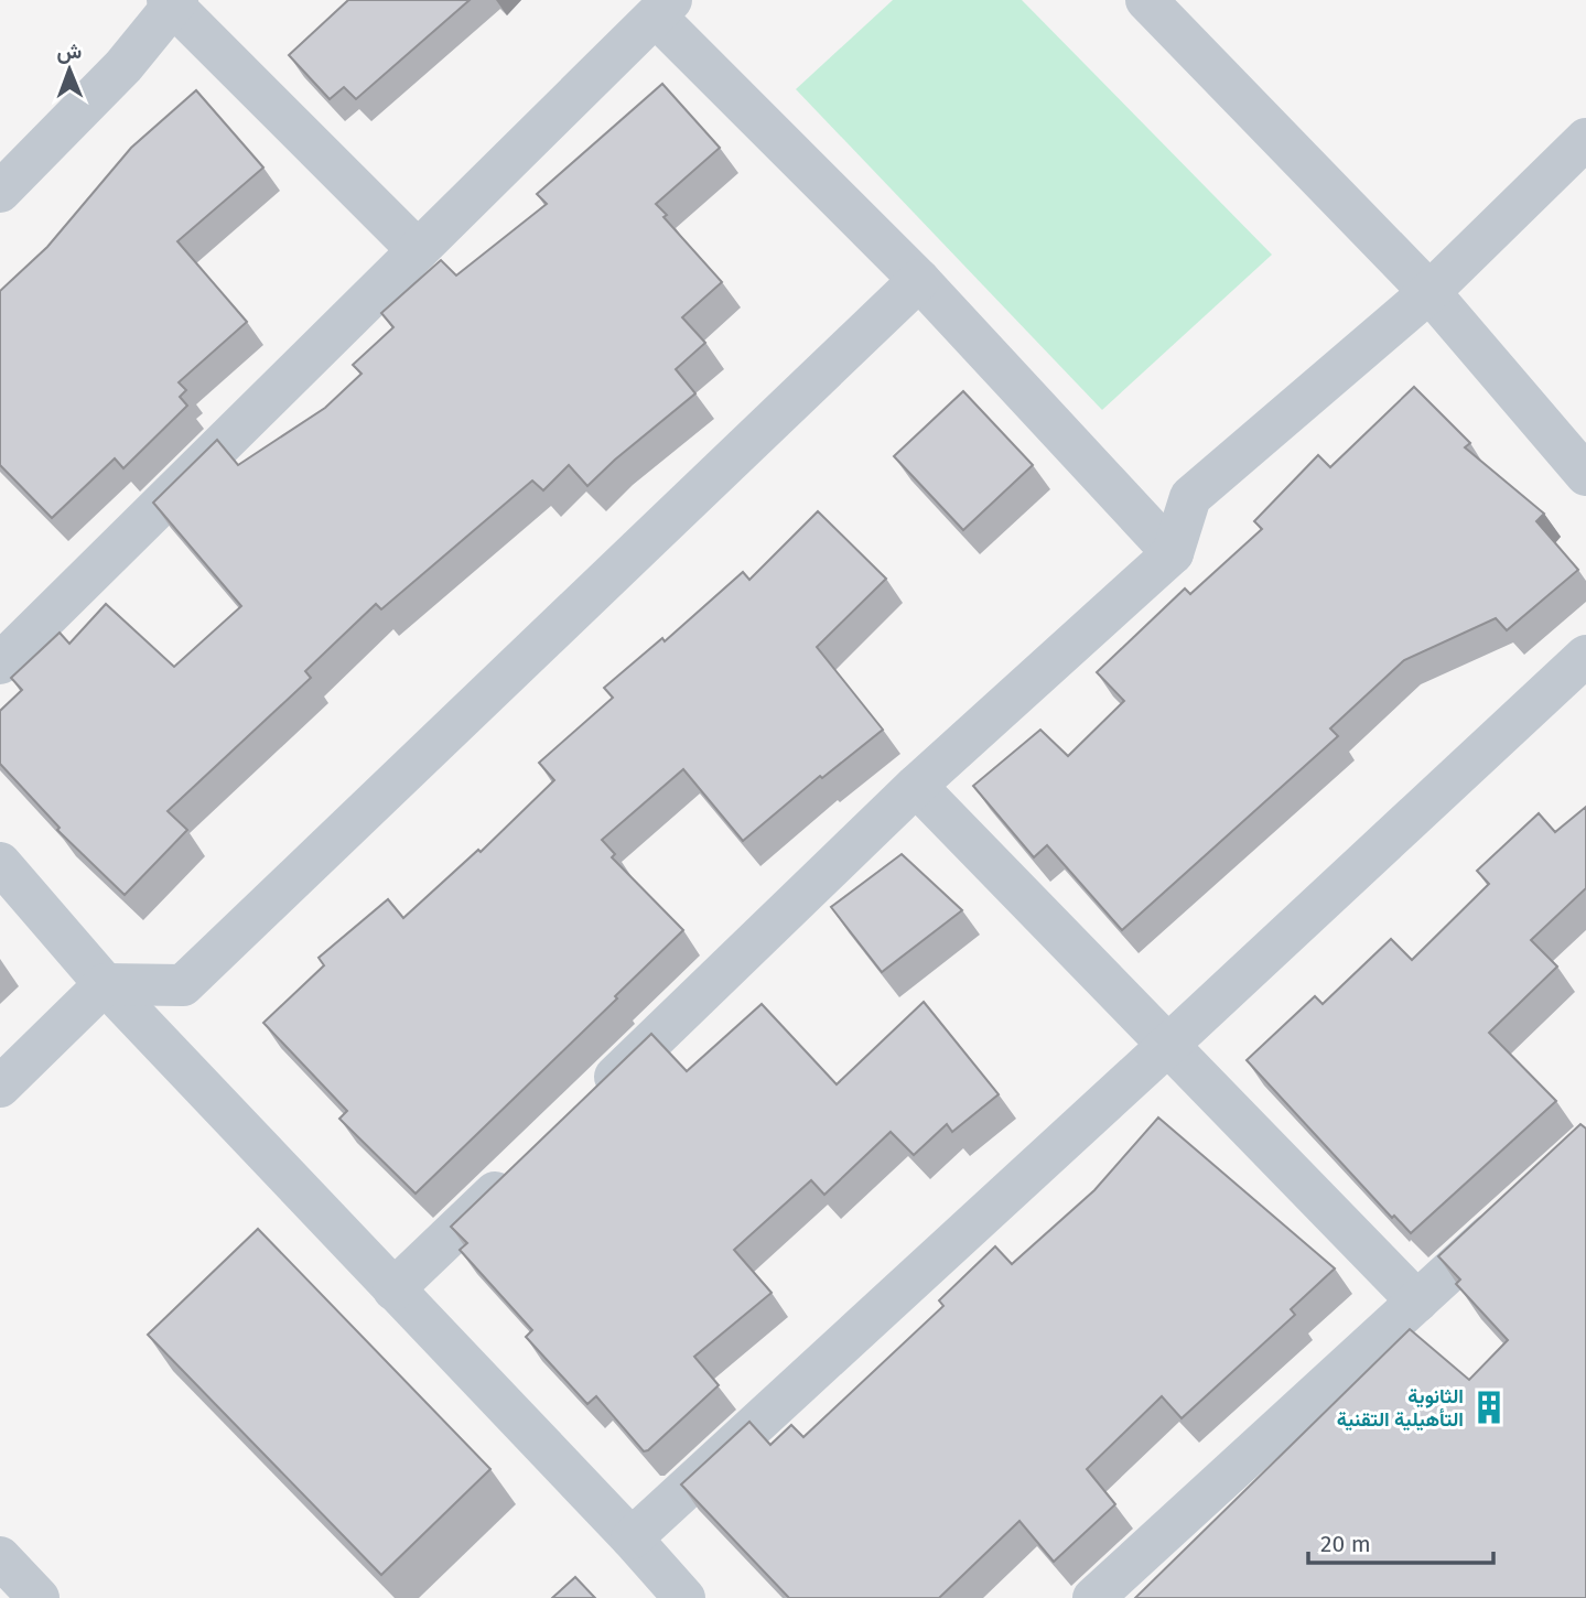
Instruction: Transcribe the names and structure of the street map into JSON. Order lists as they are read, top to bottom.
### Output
{
  "places": {
    "building": ["الثانوية التأهيلية التقنية"]
  },
  "scale_bar": "20 m",
  "north": "top"
}
